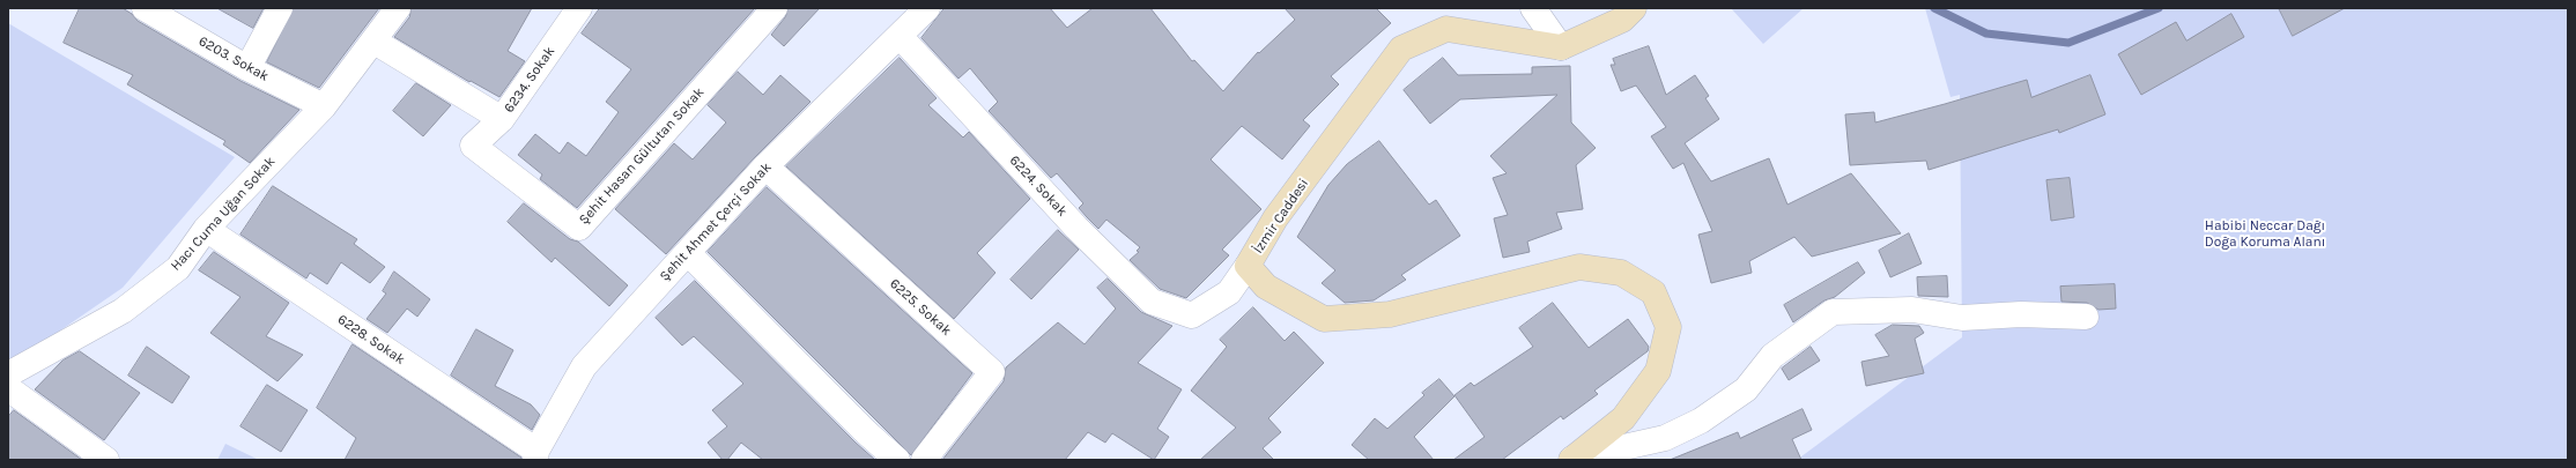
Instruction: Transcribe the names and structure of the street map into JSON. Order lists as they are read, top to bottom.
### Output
{
  "streets": {
    "street": [
      "6203. Sokak",
      "6234. Sokak",
      "Şehit Hasan Gültutan Sokak",
      "6224. Sokak",
      "Hacı Cuma Uğan Sokak",
      "İzmir Caddesi",
      "Şehit Ahmet Çerçi Sokak",
      "6225. Sokak",
      "6228. Sokak"
    ]
  },
  "crossings": [
    ["6203. Sokak", "Hacı Cuma Uğan Sokak"],
    ["6234. Sokak", "Şehit Hasan Gültutan Sokak"],
    ["6224. Sokak", "İzmir Caddesi"],
    ["6224. Sokak", "Şehit Ahmet Çerçi Sokak"],
    ["Hacı Cuma Uğan Sokak", "6228. Sokak"],
    ["Şehit Ahmet Çerçi Sokak", "6225. Sokak"],
    ["Şehit Ahmet Çerçi Sokak", "6228. Sokak"]
  ],
  "parks": ["Habibi Neccar Dağı Doğa Koruma Alanı"]
}
